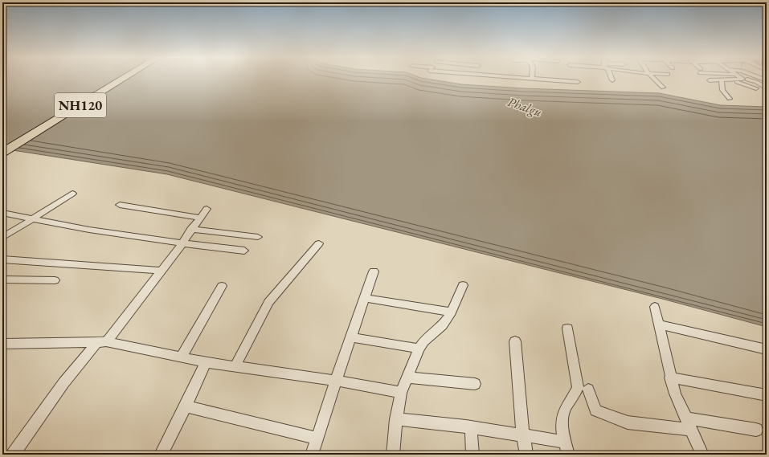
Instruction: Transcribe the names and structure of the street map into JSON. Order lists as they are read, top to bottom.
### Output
{
  "streets": {
    "highway": ["NH120"]
  },
  "water": ["Phalgu"]
}
